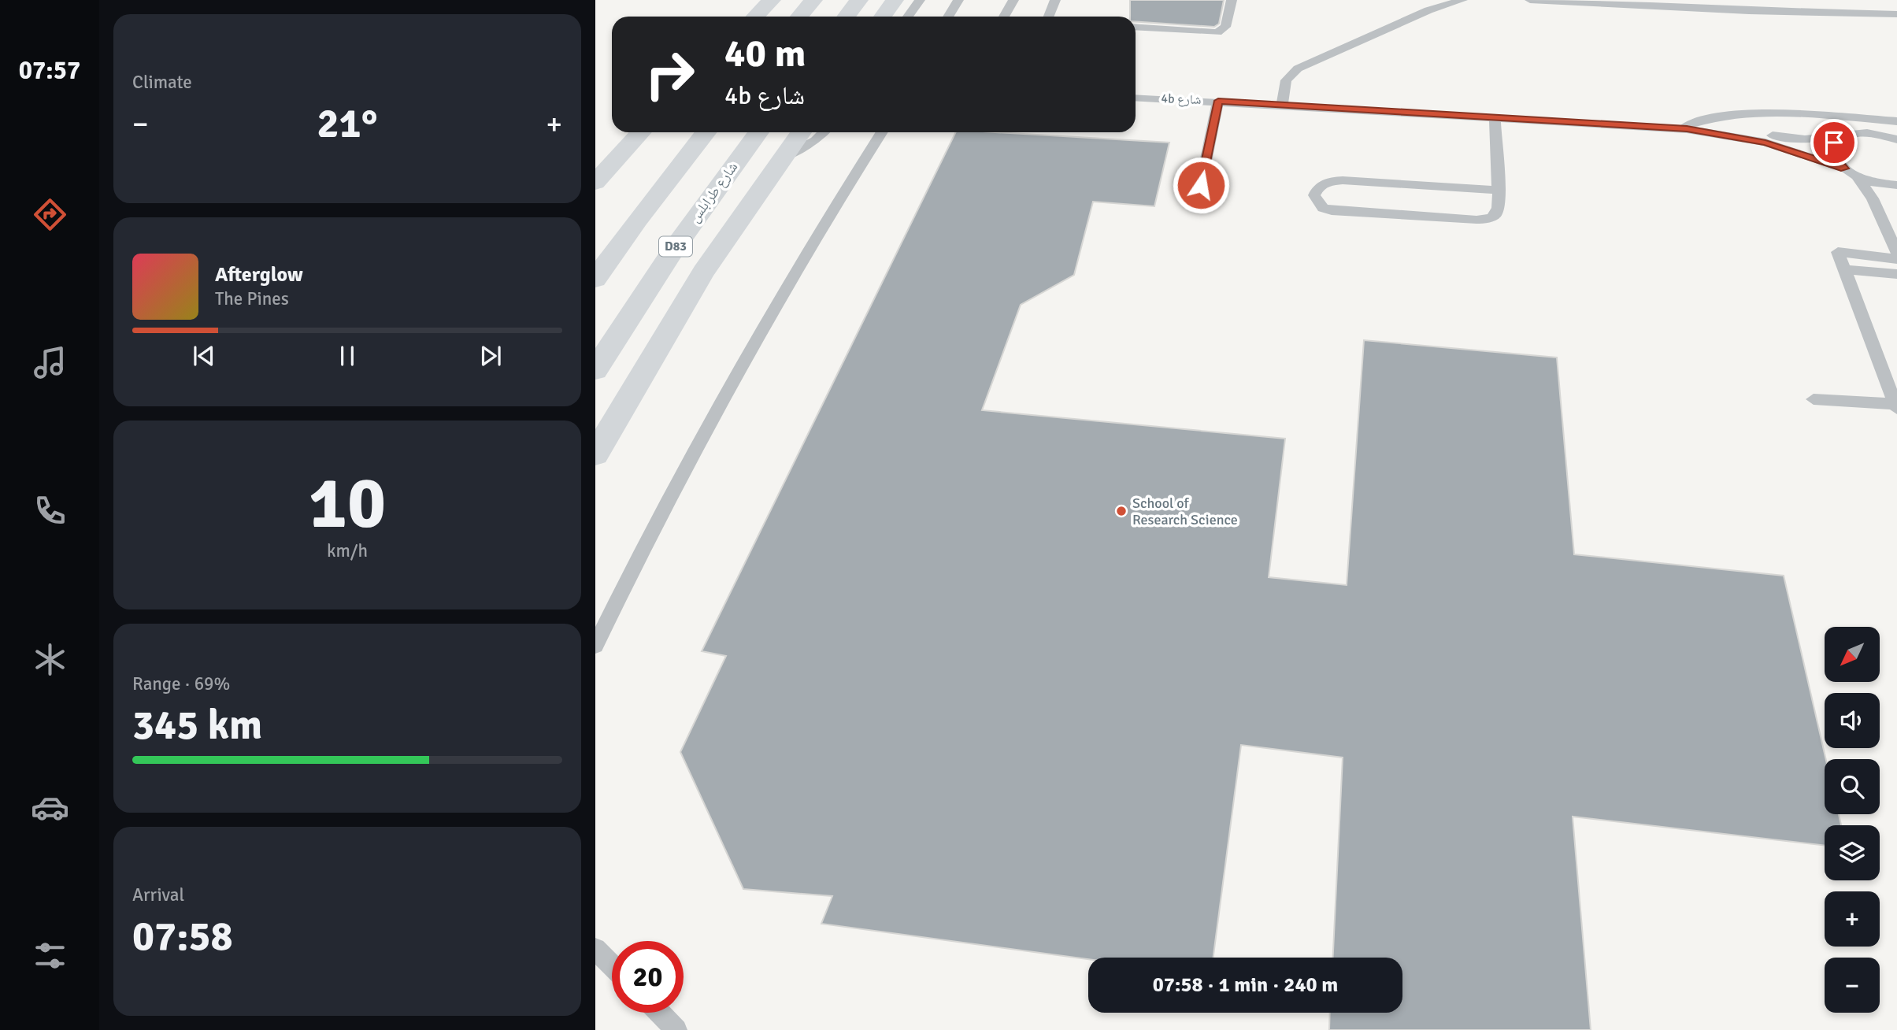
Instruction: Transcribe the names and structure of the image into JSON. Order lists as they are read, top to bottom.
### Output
{
  "streets": {
    "highway": ["شارع طرابلس", "D83"],
    "lane": ["4b شارع"]
  },
  "places": ["School of Research Science"],
  "north": "bottom left",
  "page": {
    "tabs": "07:57",
    "tile": [
      "Climate",
      ["10", "km/h"],
      ["Range · 69%", "345 km"],
      ["Arrival", "07:58"]
    ],
    "turn": ["40 m", "4b شارع"],
    "heat": ["−", "21°", "+"],
    "song": ["Afterglow", "The Pines"],
    "map_buttons": ["+", "−"],
    "limit": "20",
    "trip": "07:58 · 1 min · 240 m"
  }
}
